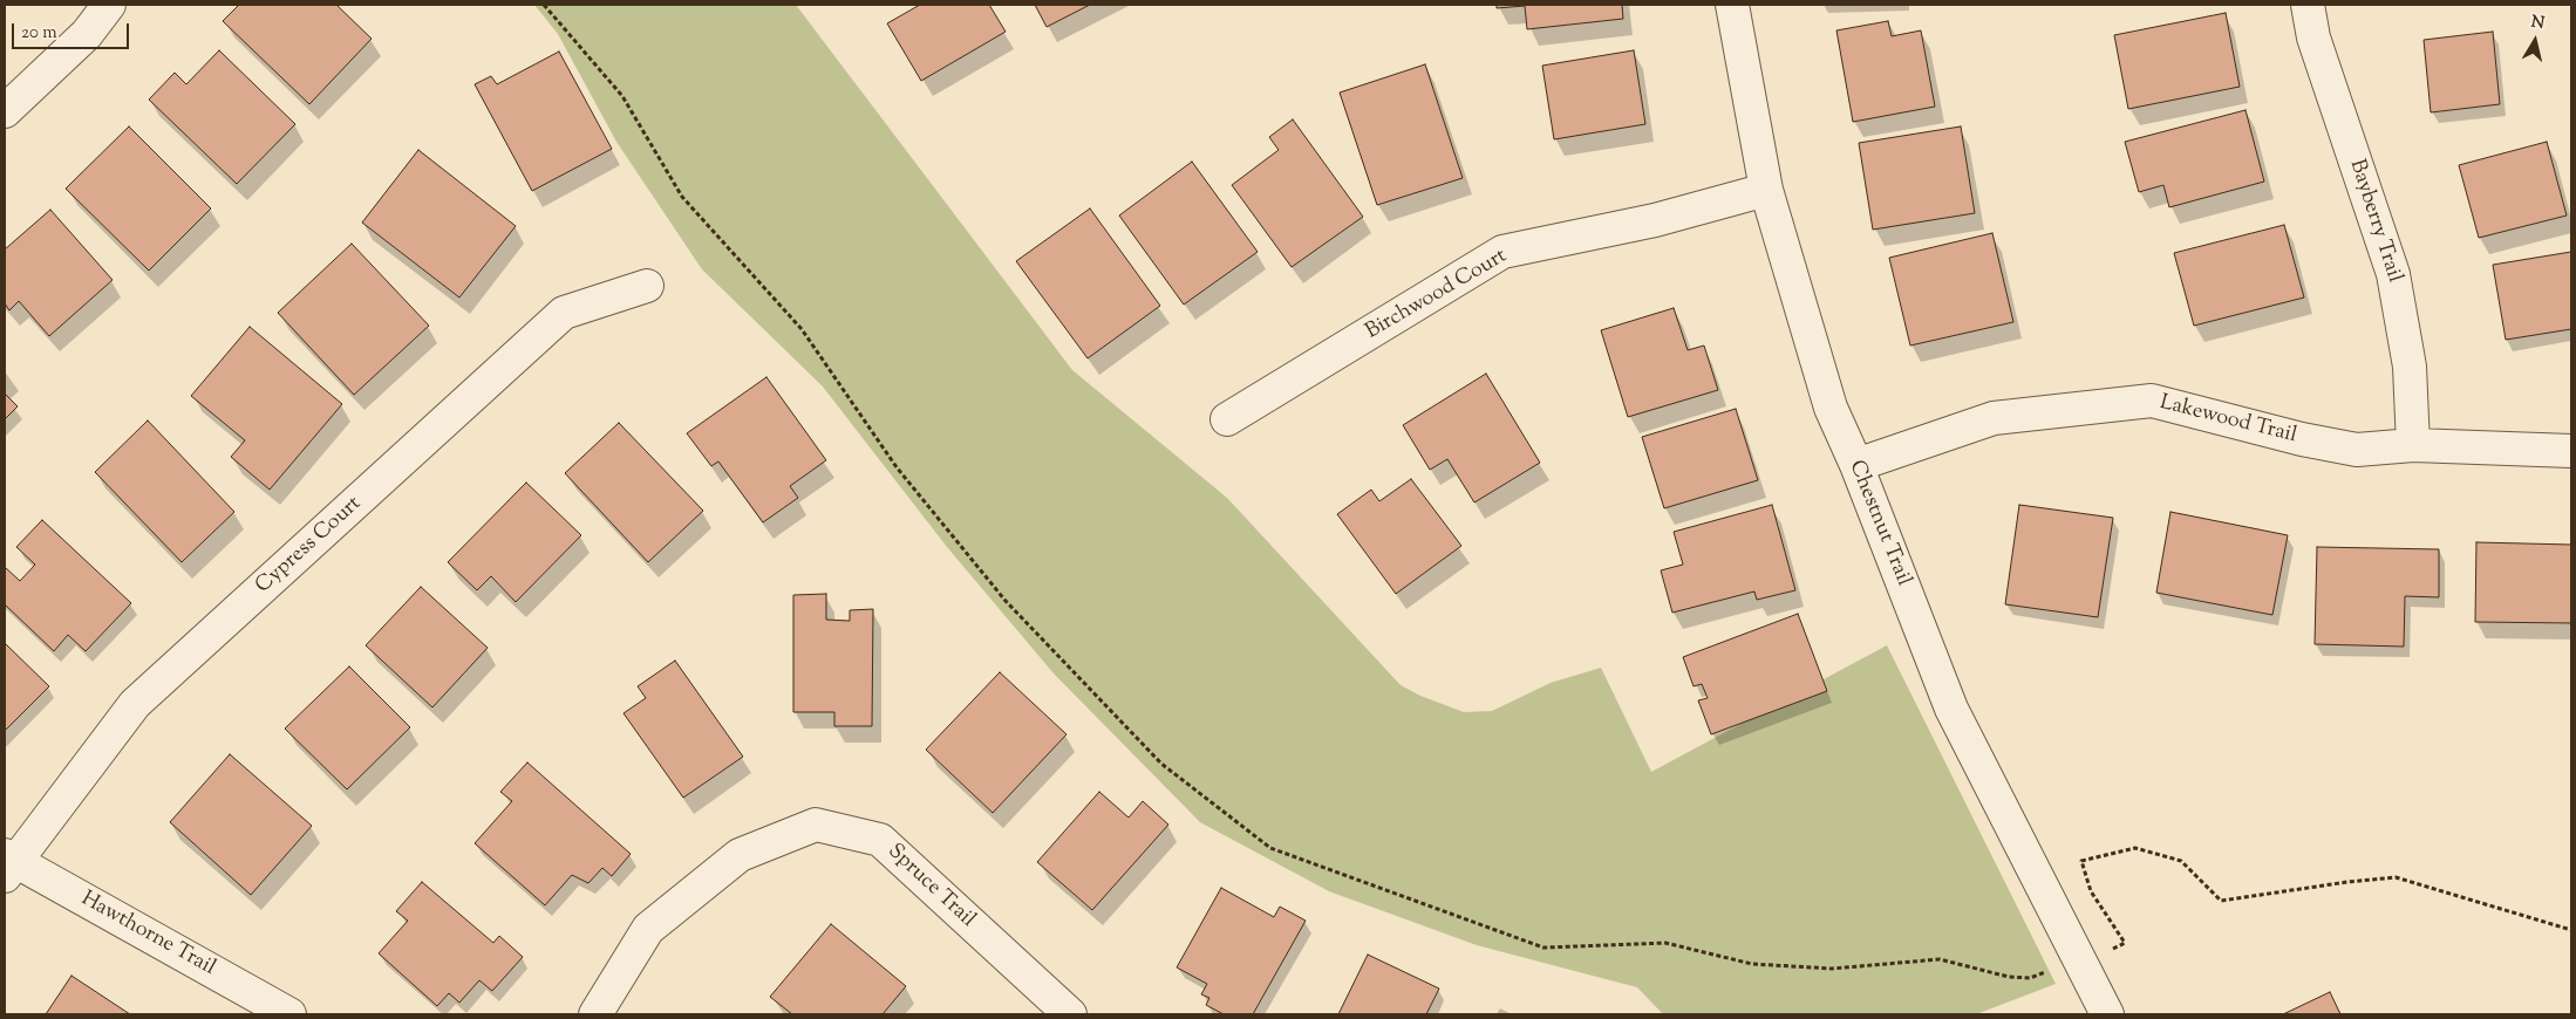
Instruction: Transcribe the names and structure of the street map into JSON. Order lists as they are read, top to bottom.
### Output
{
  "streets": {
    "street": [
      "Bayberry Trail",
      "Birchwood Court",
      "Lakewood Trail",
      "Chestnut Trail",
      "Cypress Court",
      "Spruce Trail",
      "Hawthorne Trail"
    ]
  },
  "crossings": [
    ["Bayberry Trail", "Lakewood Trail"],
    ["Birchwood Court", "Chestnut Trail"],
    ["Lakewood Trail", "Chestnut Trail"],
    ["Cypress Court", "Hawthorne Trail"]
  ],
  "scale_bar": "20 m",
  "north": "top"
}
